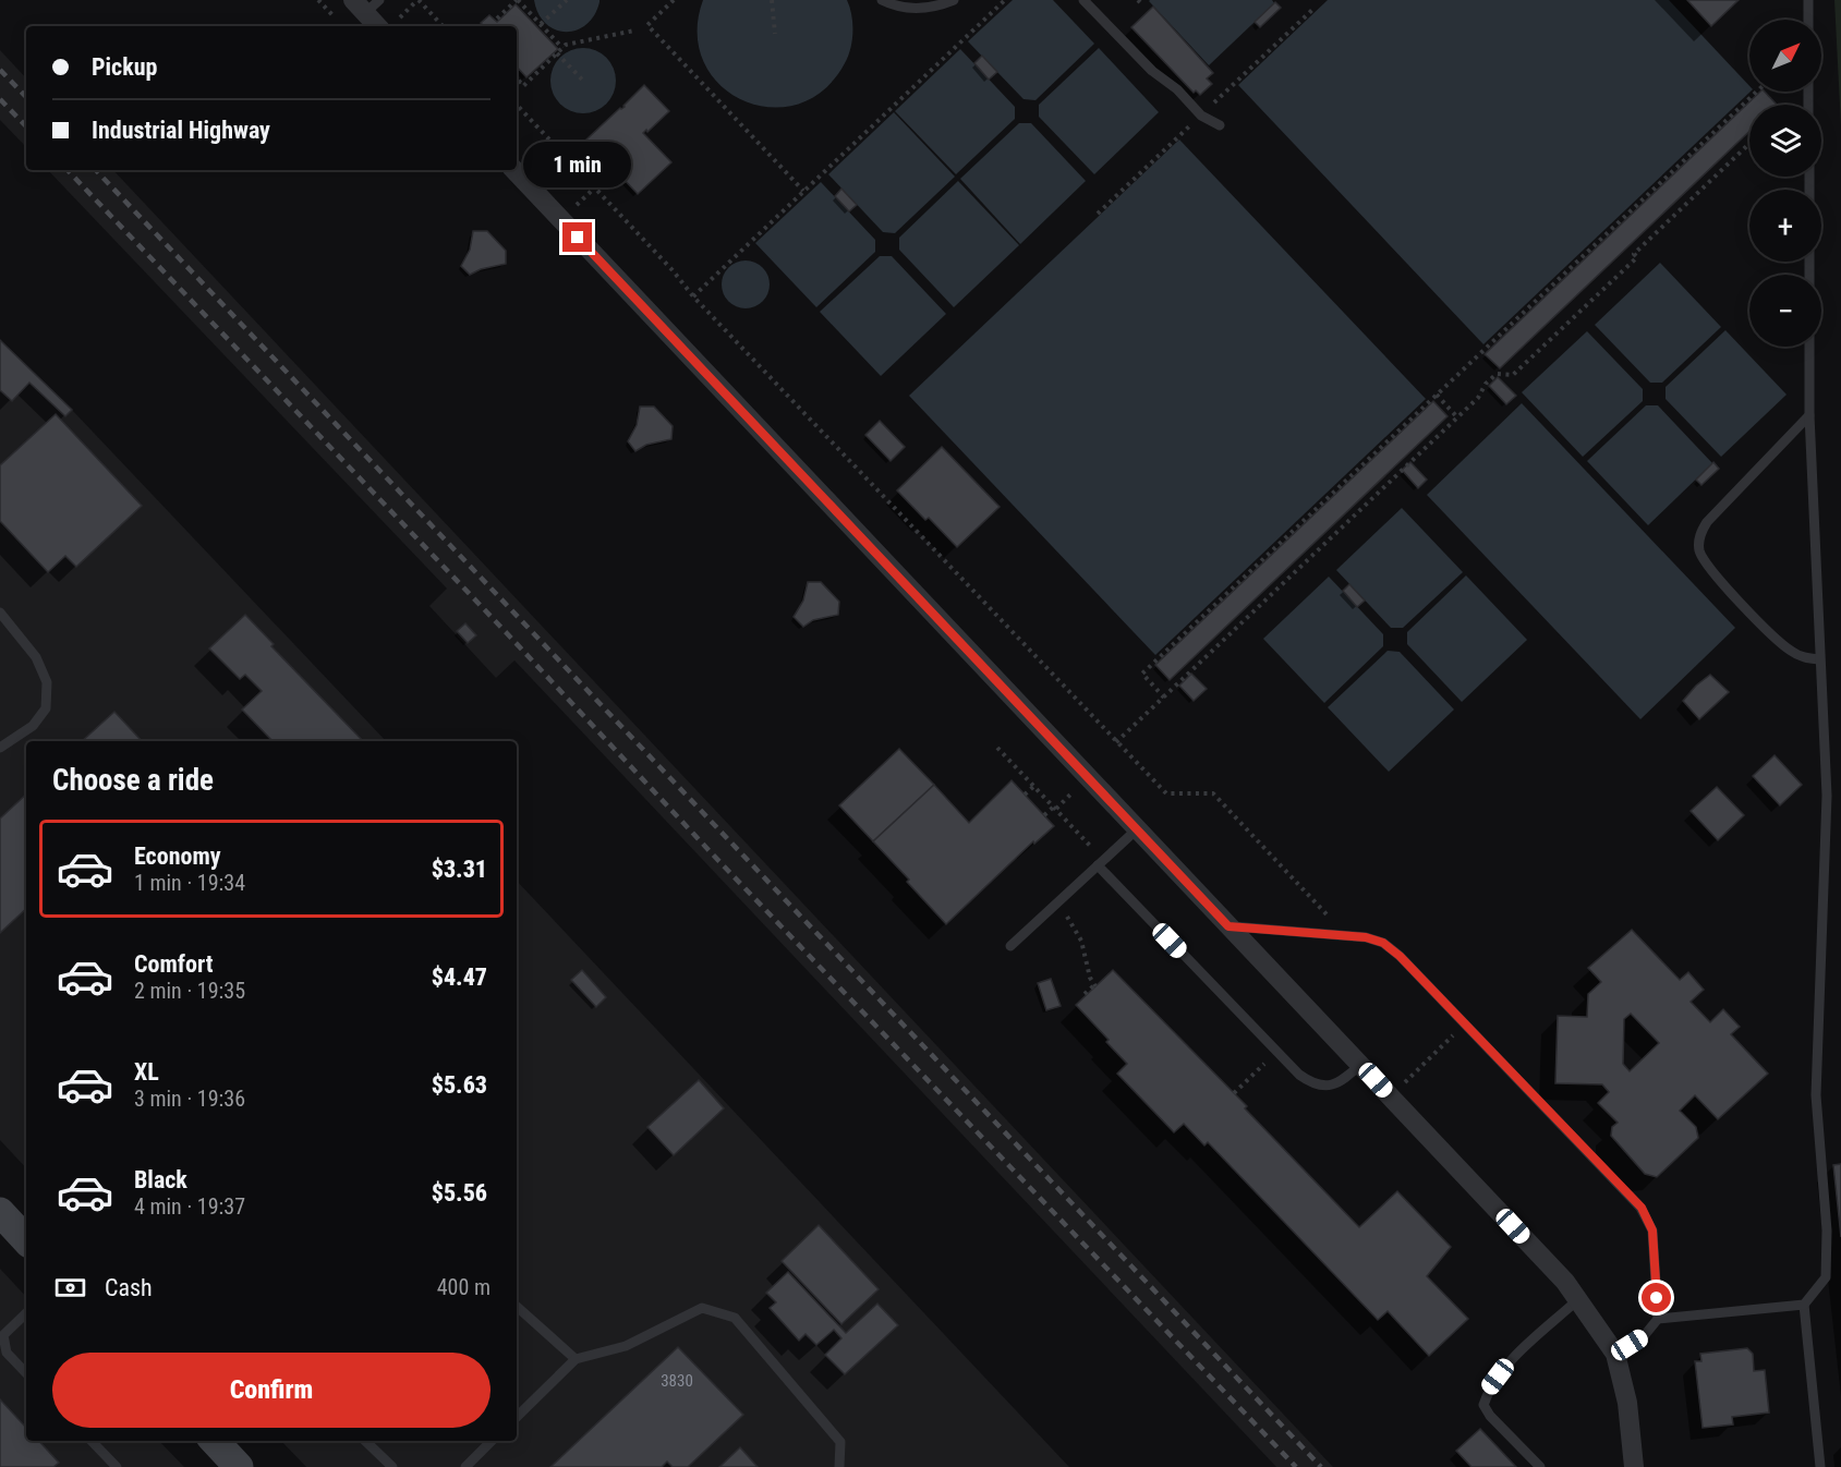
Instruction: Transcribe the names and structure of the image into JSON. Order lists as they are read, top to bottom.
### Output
{
  "house_numbers": ["3830"],
  "north": "top right",
  "page": {
    "map_buttons": ["+", "−"],
    "banner": ["Pickup", "Industrial Highway"],
    "bubble": "1 min",
    "heading": "Choose a ride",
    "list": [
      {
        "name": "Economy",
        "note": "1 min · 19:34",
        "value": "$3.31"
      },
      {
        "name": "Comfort",
        "note": "2 min · 19:35",
        "value": "$4.47"
      },
      {
        "name": "XL",
        "note": "3 min · 19:36",
        "value": "$5.63"
      },
      {
        "name": "Black",
        "note": "4 min · 19:37",
        "value": "$5.56"
      }
    ],
    "pay": ["Cash", "400 m"],
    "buttons": "Confirm"
  }
}
